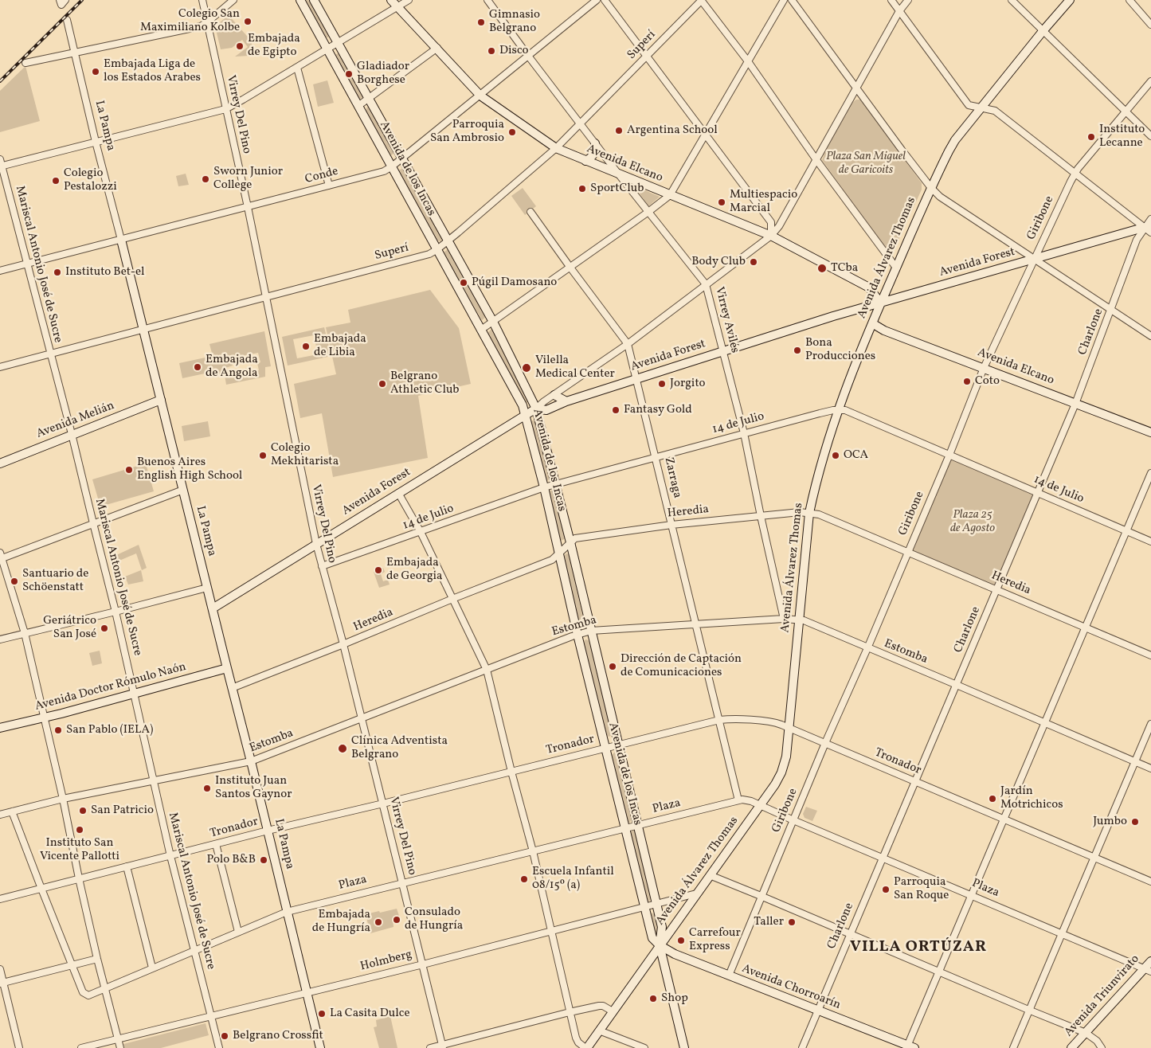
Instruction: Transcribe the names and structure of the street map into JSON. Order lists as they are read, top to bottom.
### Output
{
  "streets": {
    "main road": [
      "La Pampa",
      "Avenida Elcano",
      "Avenida de los Incas",
      "Avenida Álvarez Thomas",
      "Avenida Forest",
      "Avenida Melián",
      "Avenida Doctor Rómulo Naón",
      "Avenida Chorroarín",
      "Avenida Triunvirato"
    ],
    "street": [
      "Superí",
      "Virrey Del Pino",
      "Conde",
      "Giribone",
      "Mariscal Antonio José de Sucre",
      "Virrey Avilés",
      "Charlone",
      "14 de Julio",
      "Zarraga",
      "Heredia",
      "Estomba",
      "Tronador",
      "Plaza",
      "Holmberg"
    ]
  },
  "crossings": [
    ["Superí", "Virrey Del Pino"],
    ["Superí", "La Pampa"],
    ["Superí", "Avenida Elcano"],
    ["Superí", "Avenida de los Incas"],
    ["Superí", "Mariscal Antonio José de Sucre"],
    ["Superí", "Virrey Avilés"],
    ["Virrey Del Pino", "Conde"],
    ["Virrey Del Pino", "Avenida Forest"],
    ["Virrey Del Pino", "14 de Julio"],
    ["Virrey Del Pino", "Heredia"],
    ["Virrey Del Pino", "Estomba"],
    ["Virrey Del Pino", "Tronador"],
    ["Virrey Del Pino", "Plaza"],
    ["Virrey Del Pino", "Holmberg"],
    ["La Pampa", "Conde"],
    ["La Pampa", "Avenida Forest"],
    ["La Pampa", "Avenida Melián"],
    ["La Pampa", "Heredia"],
    ["La Pampa", "Estomba"],
    ["La Pampa", "Avenida Doctor Rómulo Naón"],
    ["La Pampa", "Tronador"],
    ["La Pampa", "Plaza"],
    ["La Pampa", "Holmberg"],
    ["Avenida Elcano", "Conde"],
    ["Avenida Elcano", "Giribone"],
    ["Avenida Elcano", "Avenida Álvarez Thomas"],
    ["Avenida Elcano", "Avenida Forest"],
    ["Avenida Elcano", "Virrey Avilés"],
    ["Avenida Elcano", "Charlone"],
    ["Avenida de los Incas", "Conde"],
    ["Avenida de los Incas", "Avenida Álvarez Thomas"],
    ["Avenida de los Incas", "Avenida Forest"],
    ["Avenida de los Incas", "14 de Julio"],
    ["Avenida de los Incas", "Heredia"],
    ["Avenida de los Incas", "Estomba"],
    ["Avenida de los Incas", "Tronador"],
    ["Avenida de los Incas", "Plaza"],
    ["Avenida de los Incas", "Holmberg"],
    ["Avenida de los Incas", "Avenida Chorroarín"],
    ["Conde", "Mariscal Antonio José de Sucre"],
    ["Conde", "Virrey Avilés"],
    ["Giribone", "Avenida Forest"],
    ["Giribone", "14 de Julio"],
    ["Giribone", "Heredia"],
    ["Giribone", "Estomba"],
    ["Giribone", "Tronador"],
    ["Giribone", "Plaza"],
    ["Giribone", "Avenida Chorroarín"],
    ["Avenida Álvarez Thomas", "Avenida Forest"],
    ["Avenida Álvarez Thomas", "14 de Julio"],
    ["Avenida Álvarez Thomas", "Heredia"],
    ["Avenida Álvarez Thomas", "Estomba"],
    ["Avenida Álvarez Thomas", "Tronador"],
    ["Avenida Álvarez Thomas", "Plaza"],
    ["Avenida Álvarez Thomas", "Holmberg"],
    ["Avenida Álvarez Thomas", "Avenida Chorroarín"],
    ["Avenida Forest", "Virrey Avilés"],
    ["Avenida Forest", "Charlone"],
    ["Avenida Forest", "Zarraga"],
    ["Mariscal Antonio José de Sucre", "Avenida Melián"],
    ["Mariscal Antonio José de Sucre", "Estomba"],
    ["Mariscal Antonio José de Sucre", "Avenida Doctor Rómulo Naón"],
    ["Mariscal Antonio José de Sucre", "Tronador"],
    ["Mariscal Antonio José de Sucre", "Plaza"],
    ["Mariscal Antonio José de Sucre", "Holmberg"],
    ["Virrey Avilés", "14 de Julio"],
    ["Virrey Avilés", "Heredia"],
    ["Virrey Avilés", "Estomba"],
    ["Charlone", "14 de Julio"],
    ["Charlone", "Heredia"],
    ["Charlone", "Estomba"],
    ["Charlone", "Tronador"],
    ["Charlone", "Plaza"],
    ["Charlone", "Avenida Chorroarín"],
    ["14 de Julio", "Zarraga"],
    ["Zarraga", "Heredia"],
    ["Zarraga", "Estomba"],
    ["Zarraga", "Tronador"],
    ["Zarraga", "Plaza"],
    ["Plaza", "Avenida Triunvirato"]
  ],
  "districts": ["VILLA ORTÚZAR"],
  "parks": ["Plaza San Miguel de Garicoits", "Plaza 25 de Agosto"],
  "places": [
    "Colegio San Maximiliano Kolbe",
    "Gimnasio Belgrano",
    "Embajada de Egipto",
    "Disco",
    "Embajada Liga de los Estados Arabes",
    "Gladiador Borghese",
    "Argentina School",
    "Parroquia San Ambrosio",
    "Instituto Lecanne",
    "Sworn Junior College",
    "Colegio Pestalozzi",
    "SportClub",
    "Multiespacio Marcial",
    "Body Club",
    "TCba",
    "Instituto Bet-el",
    "Púgil Damosano",
    "Embajada de Libia",
    "Bona Producciones",
    "Embajada de Angola",
    "Vilella Medical Center",
    "Coto",
    "Belgrano Athletic Club",
    "Jorgito",
    "Fantasy Gold",
    "Colegio Mekhitarista",
    "OCA",
    "Buenos Aires English High School",
    "Embajada de Georgia",
    "Santuario de Schöenstatt",
    "Geriátrico San José",
    "Dirección de Captación de Comunicaciones",
    "San Pablo (IELA)",
    "Clínica Adventista Belgrano",
    "Instituto Juan Santos Gaynor",
    "Jardín Motrichicos",
    "San Patricio",
    "Jumbo",
    "Instituto San Vicente Pallotti",
    "Polo B&B",
    "Escuela Infantil 08/15º (a)",
    "Parroquia San Roque",
    "Consulado de Hungría",
    "Embajada de Hungría",
    "Taller",
    "Carrefour Express",
    "Shop",
    "La Casita Dulce",
    "Belgrano Crossfit"
  ]
}
